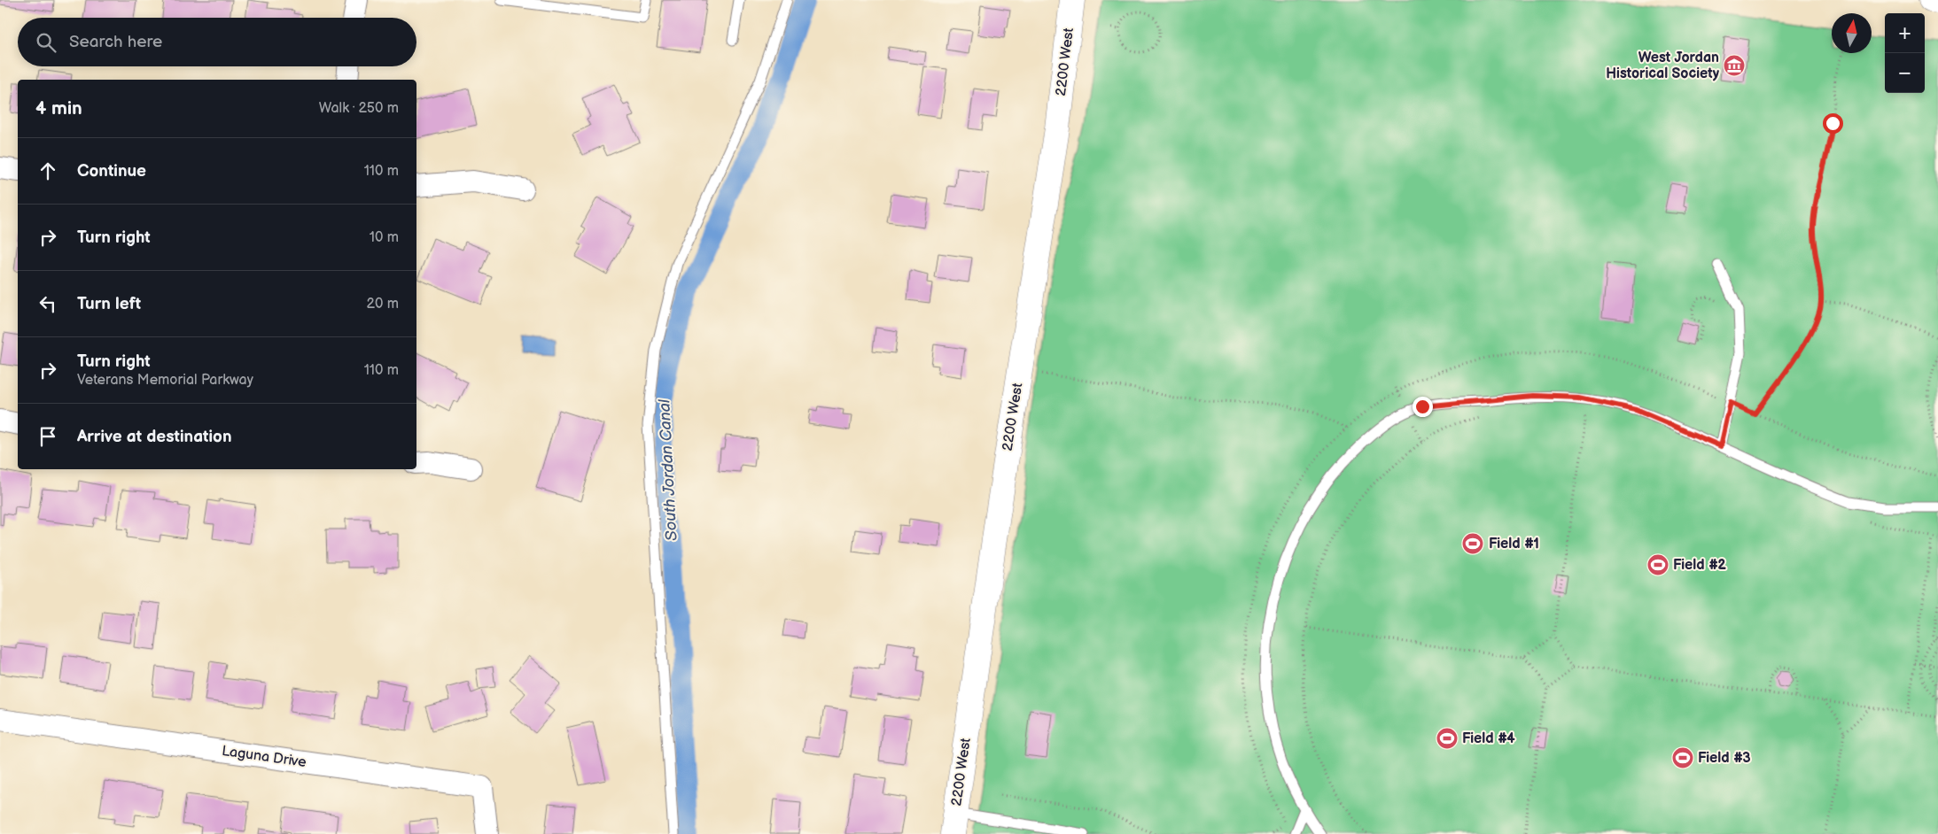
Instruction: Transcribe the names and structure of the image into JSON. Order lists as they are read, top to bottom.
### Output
{
  "streets": {
    "street": ["2200 West", "Laguna Drive"]
  },
  "water": ["South Jordan Canal"],
  "places": {
    "museum": ["West Jordan Historical Society"],
    "sports": [
      "Field #1",
      "Field #2",
      "Field #4",
      "Field #3"
    ]
  },
  "north": "top",
  "page": {
    "map_buttons": ["+", "−"],
    "search": "Search here",
    "heading": ["4 min", "Walk · 250 m"],
    "list": [
      ["Continue", "110 m"],
      ["Turn right", "10 m"],
      ["Turn left", "20 m"],
      ["Turn right", "Veterans Memorial Parkway", "110 m"],
      "Arrive at destination"
    ]
  }
}
